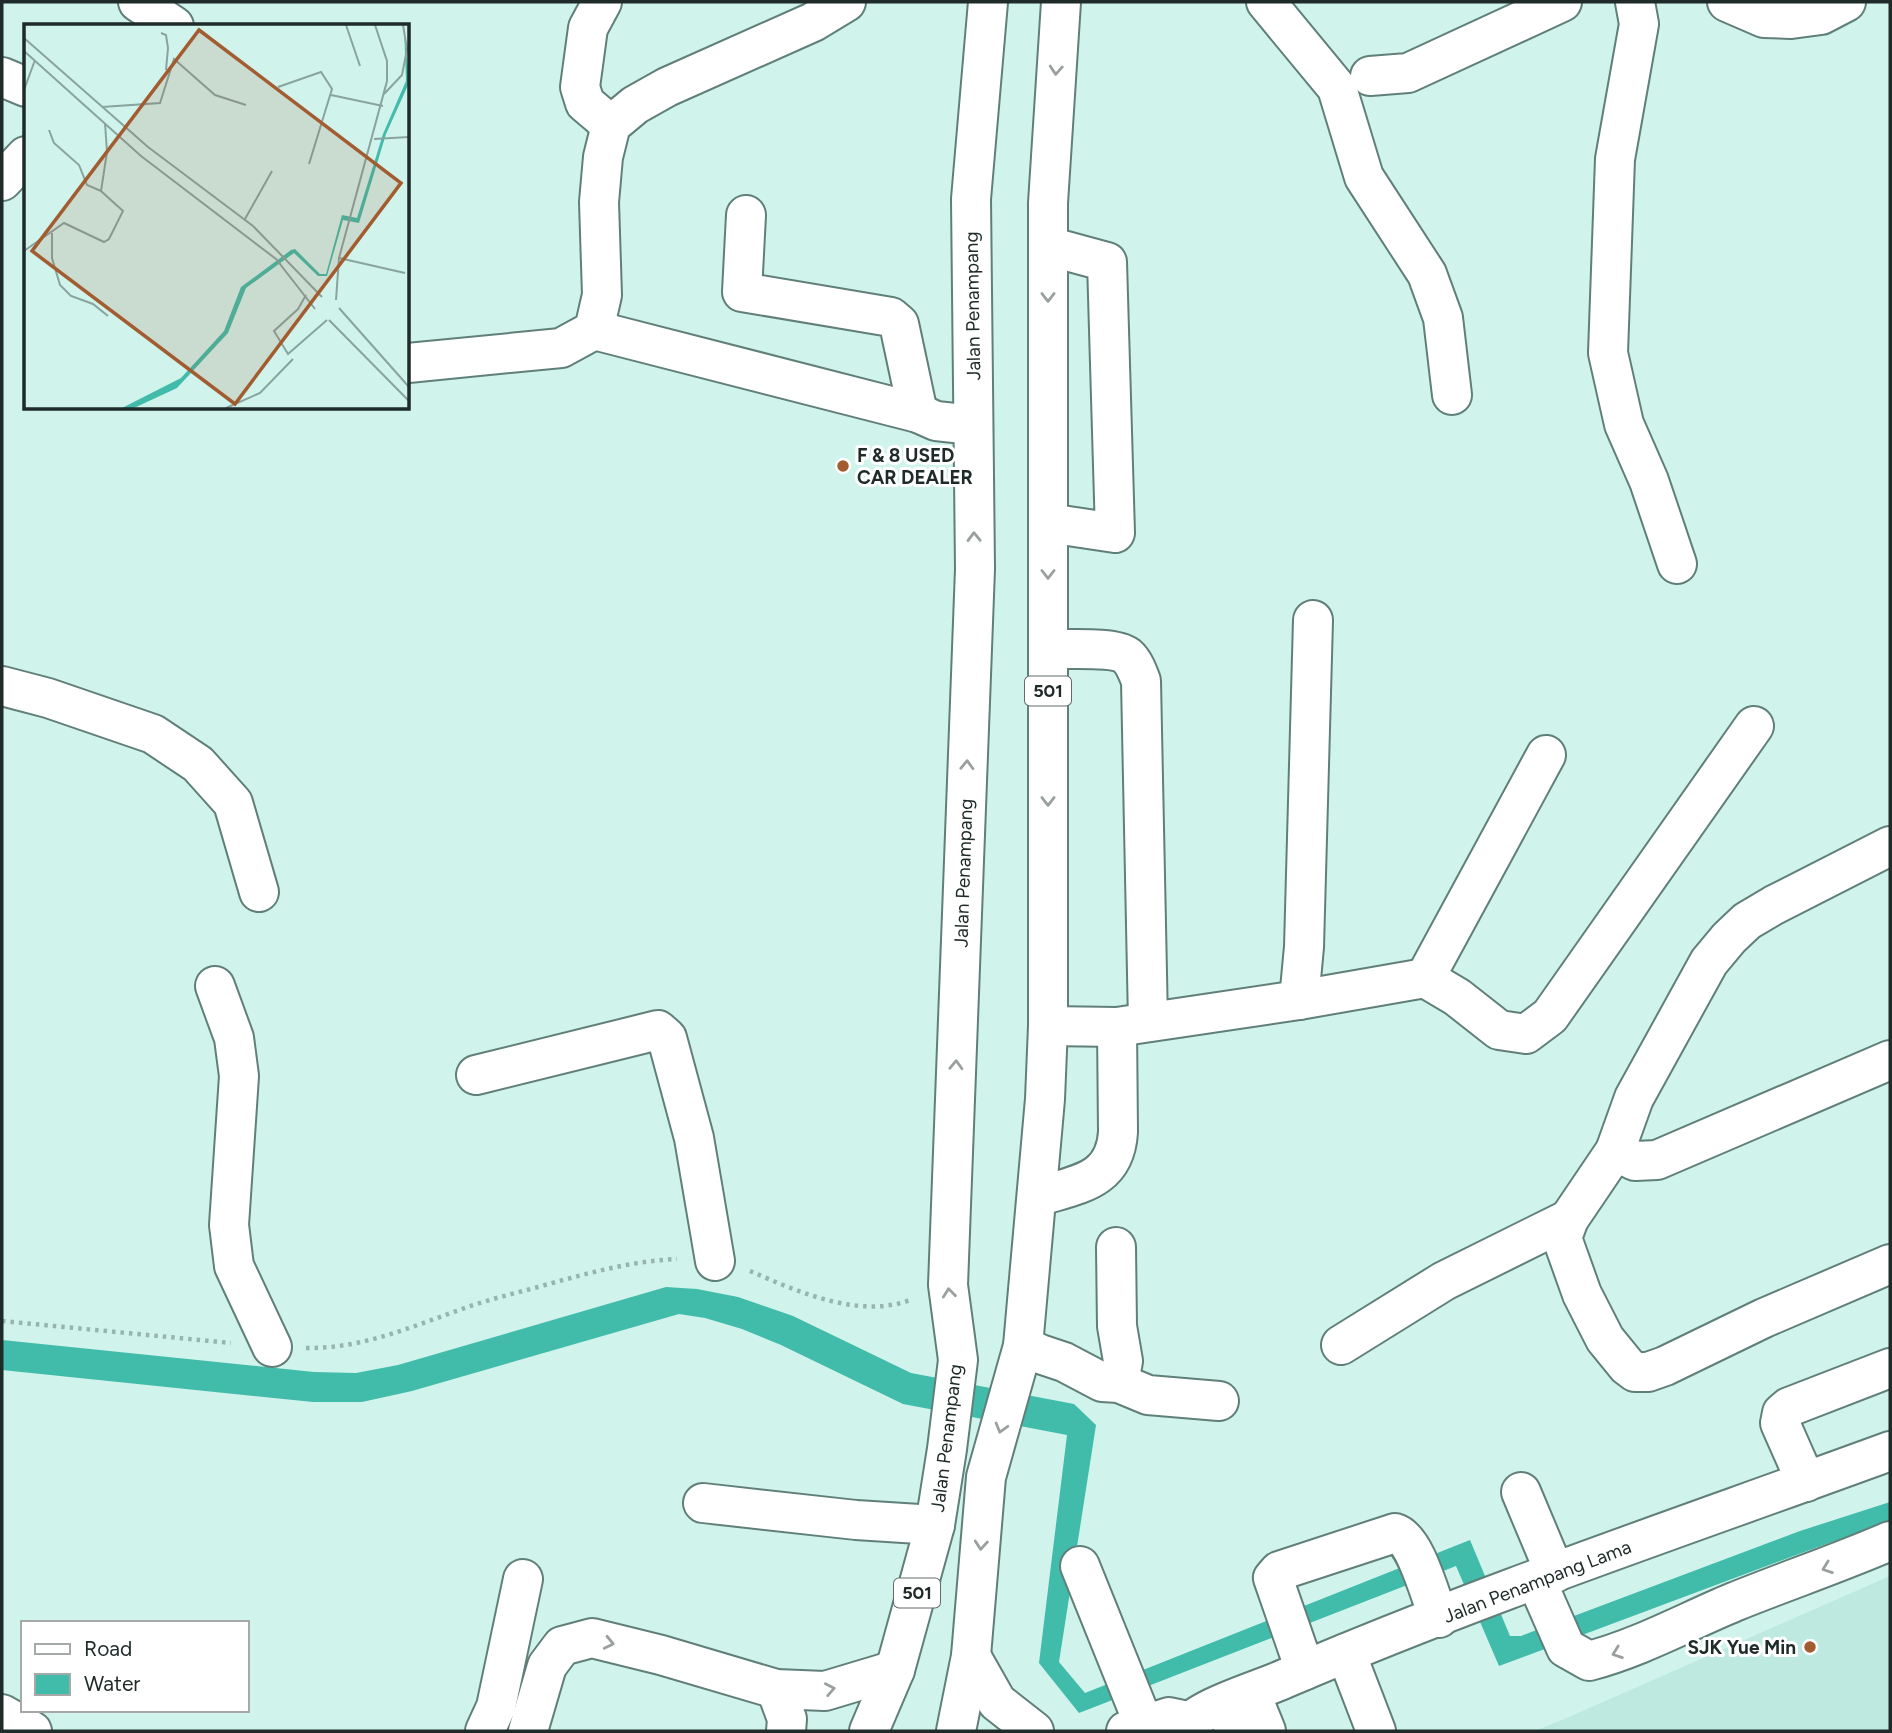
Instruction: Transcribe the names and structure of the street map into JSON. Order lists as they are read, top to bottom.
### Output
{
  "streets": {
    "main road": ["Jalan Penampang", "501", "Jalan Penampang Lama"]
  },
  "places": ["F & 8 USED CAR DEALER", "SJK Yue Min"],
  "legend": ["Road", "Water"]
}
